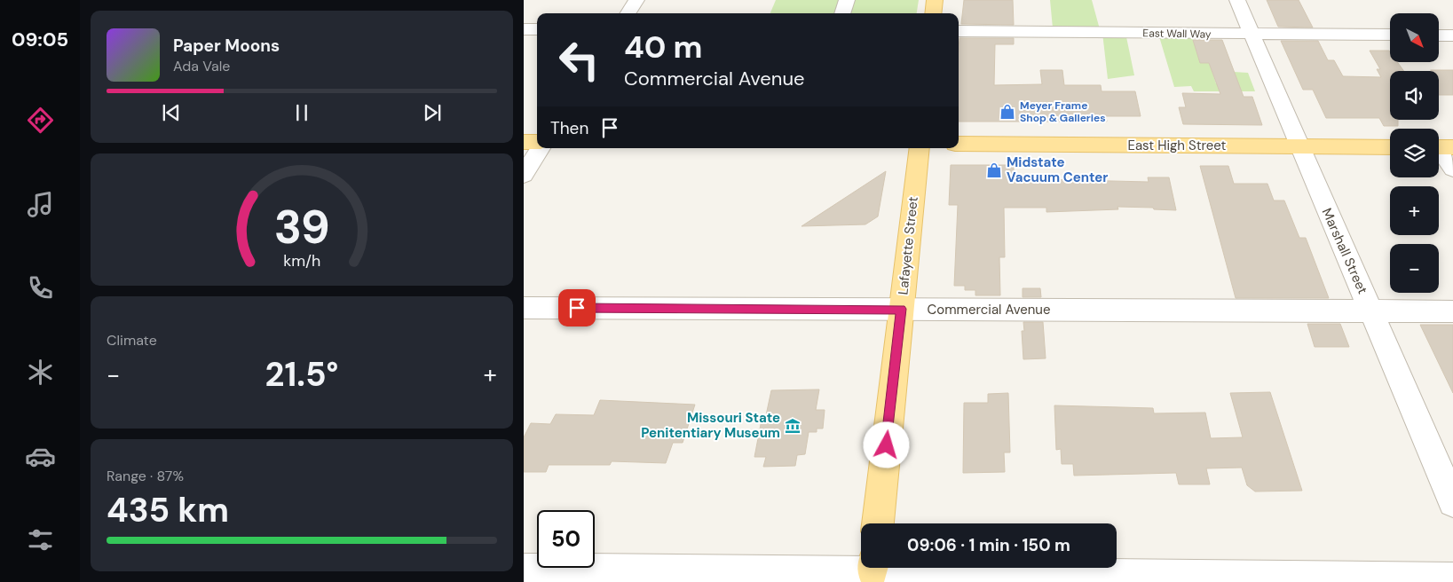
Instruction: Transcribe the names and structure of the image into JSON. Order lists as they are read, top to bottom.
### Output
{
  "streets": {
    "main road": ["East High Street", "Lafayette Street"],
    "street": ["East Wall Way", "Marshall Street", "Commercial Avenue"]
  },
  "crossings": [
    ["East Wall Way", "Marshall Street"],
    ["East High Street", "Marshall Street"],
    ["Lafayette Street", "Commercial Avenue"],
    ["Marshall Street", "Commercial Avenue"]
  ],
  "places": {
    "shop": ["Meyer Frame Shop & Galleries", "Midstate Vacuum Center"],
    "museum": ["Missouri State Penitentiary Museum"]
  },
  "north": "bottom right",
  "page": {
    "tabs": "09:05",
    "map_buttons": ["+", "−"],
    "turn": ["40 m", "Commercial Avenue"],
    "song": ["Paper Moons", "Ada Vale"],
    "then": "Then",
    "tile": [
      "Climate",
      ["Range · 87%", "435 km"]
    ],
    "heat": ["−", "21.5°", "+"],
    "limit": "50",
    "trip": "09:06 · 1 min · 150 m",
    "gauge": ["39", "km/h"]
  }
}
